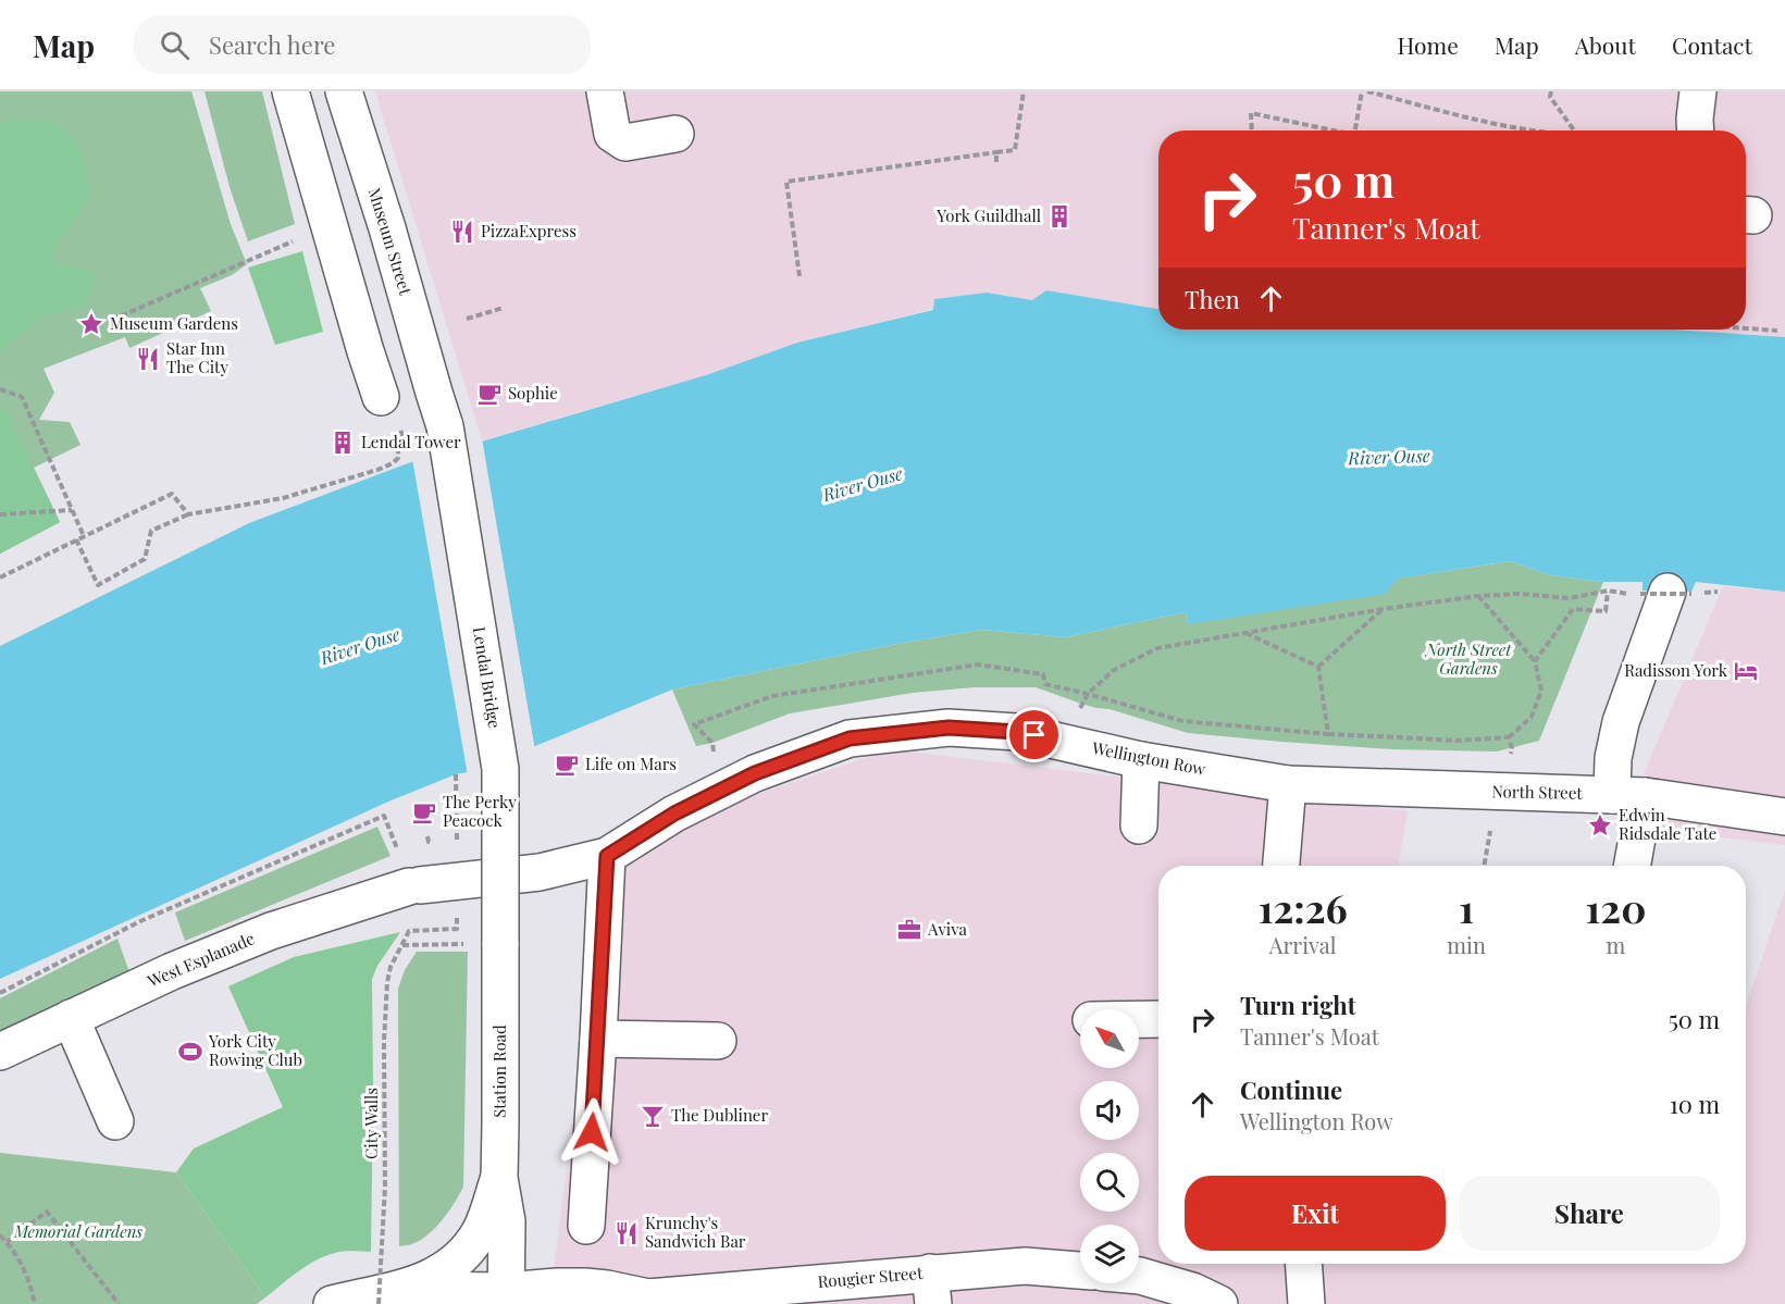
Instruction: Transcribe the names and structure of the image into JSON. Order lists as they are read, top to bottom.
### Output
{
  "streets": {
    "street": [
      "Museum Street",
      "Lendal Bridge",
      "Wellington Row",
      "North Street",
      "West Esplanade",
      "Station Road",
      "Rougier Street"
    ],
    "path": ["City Walls"]
  },
  "crossings": [
    ["Museum Street", "Lendal Bridge"],
    ["Lendal Bridge", "Station Road"],
    ["Wellington Row", "North Street"],
    ["Wellington Row", "West Esplanade"],
    ["Station Road", "City Walls"],
    ["Station Road", "Rougier Street"],
    ["City Walls", "Rougier Street"]
  ],
  "water": ["River Ouse"],
  "parks": ["North Street Gardens", "Memorial Gardens"],
  "places": {
    "building": ["York Guildhall", "Lendal Tower"],
    "restaurant": ["PizzaExpress", "Star Inn The City", "Krunchy's Sandwich Bar"],
    "place": ["Museum Gardens", "Edwin Ridsdale Tate"],
    "cafe": ["Sophie", "Life on Mars", "The Perky Peacock"],
    "hotel": ["Radisson York"],
    "office": ["Aviva"],
    "sports": ["York City Rowing Club"],
    "bar": ["The Dubliner"]
  },
  "north": "top left",
  "page": {
    "header": "Map",
    "search": "Search here",
    "nav": [
      "Home",
      "Map",
      "About",
      "Contact"
    ],
    "turn": ["50 m", "Tanner's Moat"],
    "then": "Then",
    "eta": [
      "12:26",
      "Arrival",
      "1",
      "min",
      "120",
      "m"
    ],
    "list": [
      {
        "name": "Turn right",
        "note": "Tanner's Moat",
        "value": "50 m"
      },
      {
        "name": "Continue",
        "note": "Wellington Row",
        "value": "10 m"
      }
    ],
    "buttons": ["Exit", "Share"]
  }
}
